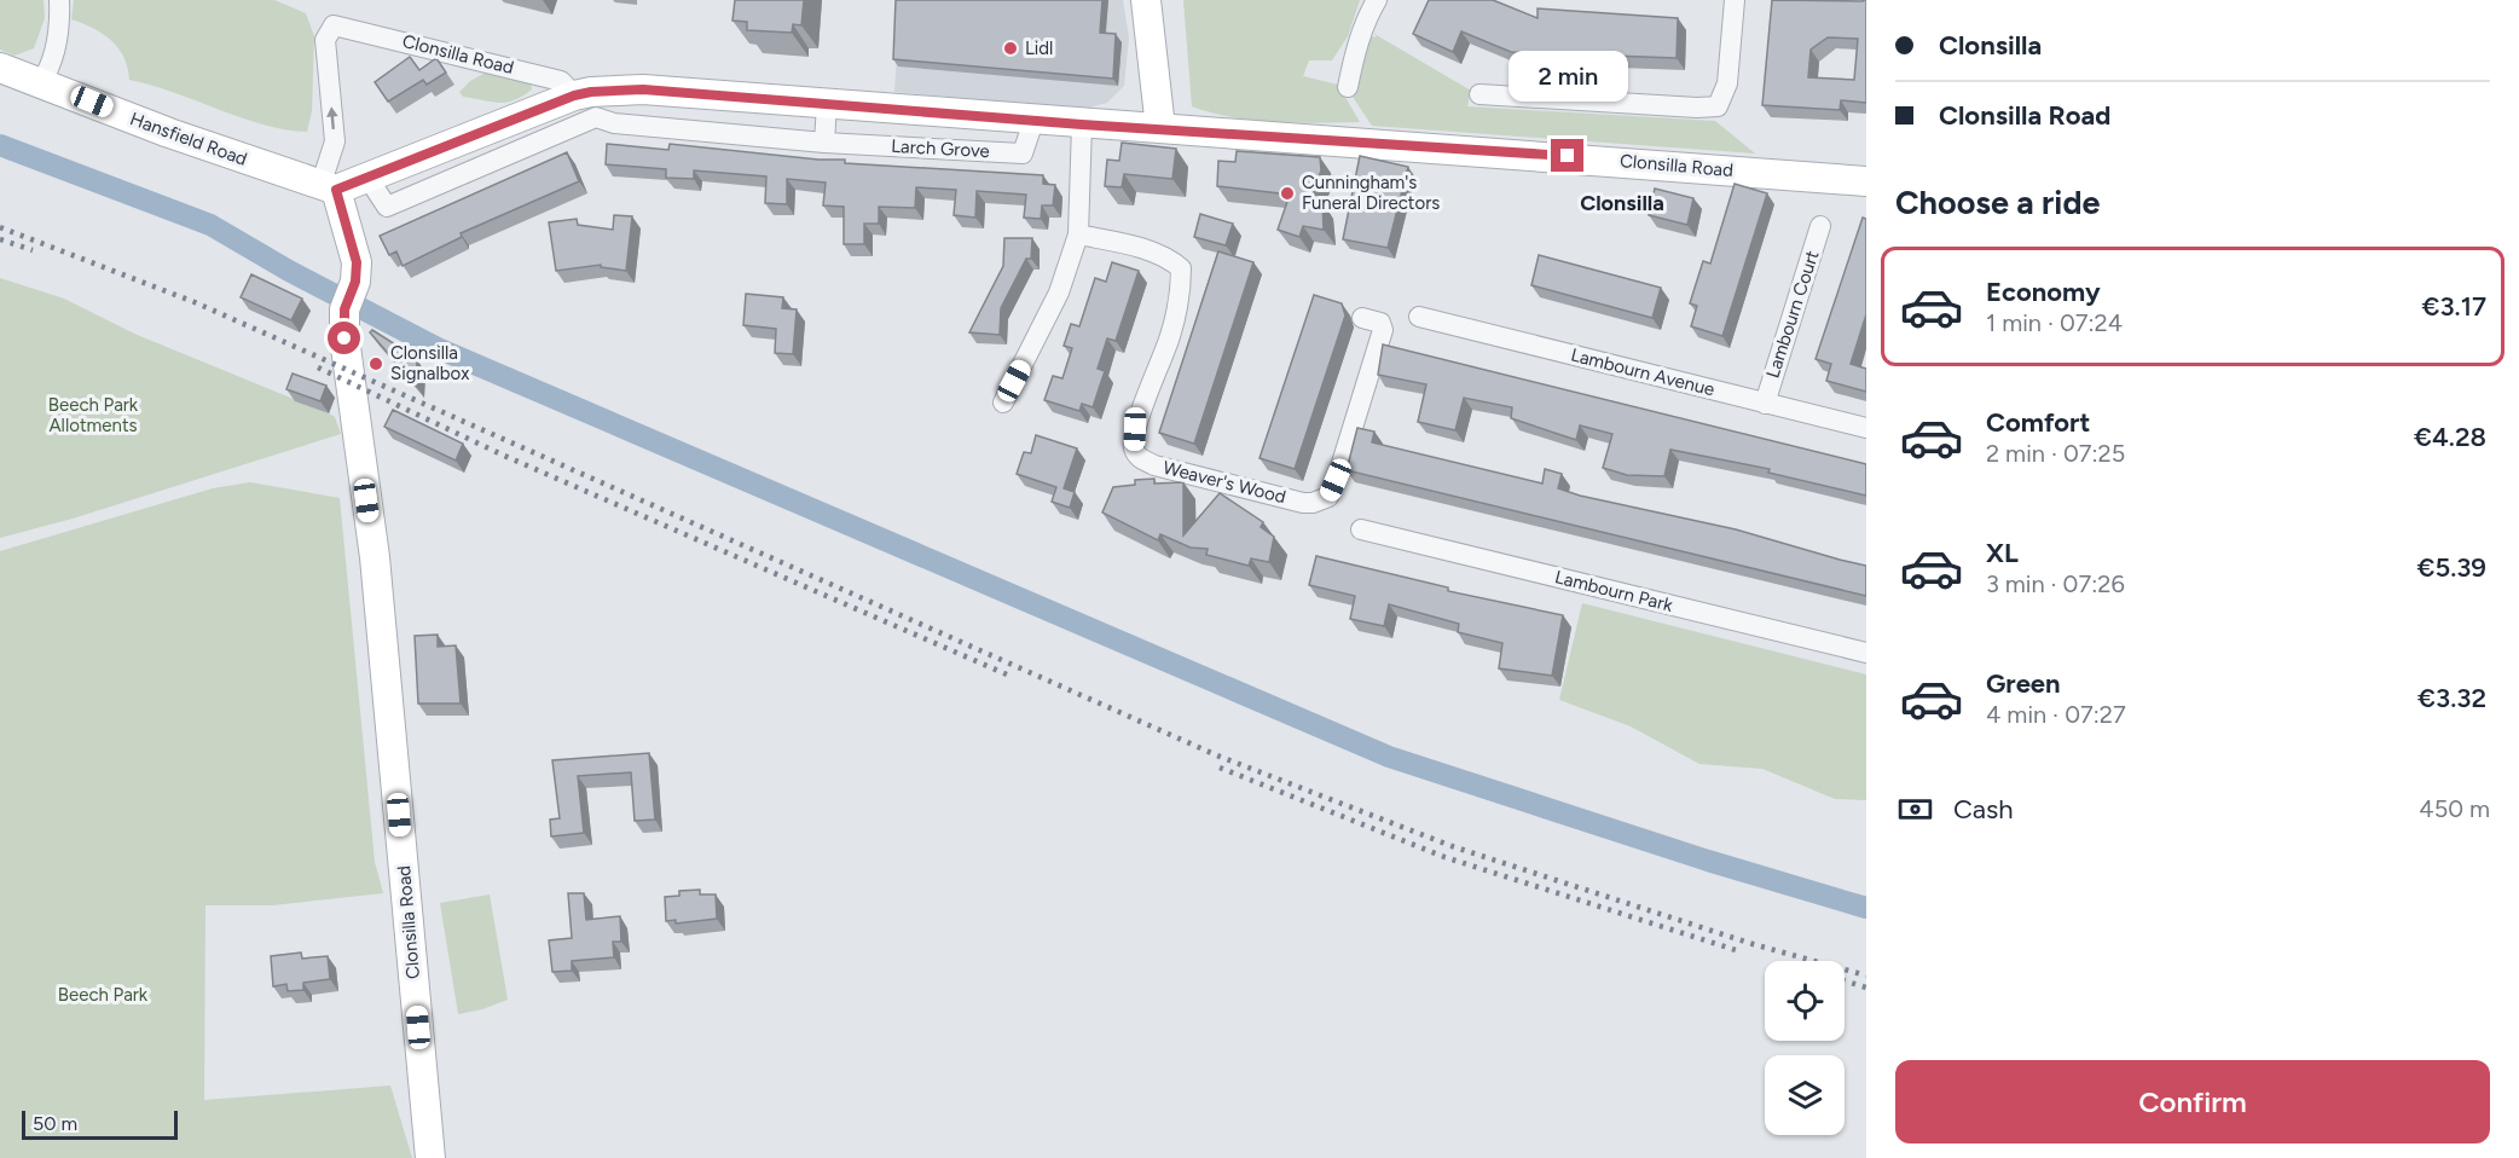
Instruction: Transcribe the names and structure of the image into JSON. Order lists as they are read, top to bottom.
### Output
{
  "streets": {
    "main road": ["Clonsilla Road", "Hansfield Road"],
    "street": [
      "Larch Grove",
      "Lambourn Court",
      "Lambourn Avenue",
      "Weaver's Wood",
      "Lambourn Park"
    ]
  },
  "crossings": [
    ["Clonsilla Road", "Hansfield Road"],
    ["Clonsilla Road", "Larch Grove"],
    ["Lambourn Court", "Lambourn Avenue"]
  ],
  "districts": ["Clonsilla"],
  "parks": ["Beech Park Allotments", "Beech Park"],
  "places": ["Lidl", "Cunningham's Funeral Directors", "Clonsilla Signalbox"],
  "scale_bar": "50 m",
  "page": {
    "banner": ["Clonsilla", "Clonsilla Road"],
    "bubble": "2 min",
    "heading": "Choose a ride",
    "list": [
      {
        "name": "Economy",
        "note": "1 min · 07:24",
        "value": "€3.17"
      },
      {
        "name": "Comfort",
        "note": "2 min · 07:25",
        "value": "€4.28"
      },
      {
        "name": "XL",
        "note": "3 min · 07:26",
        "value": "€5.39"
      },
      {
        "name": "Green",
        "note": "4 min · 07:27",
        "value": "€3.32"
      }
    ],
    "pay": ["Cash", "450 m"],
    "buttons": "Confirm",
    "scale": "50 m"
  }
}
